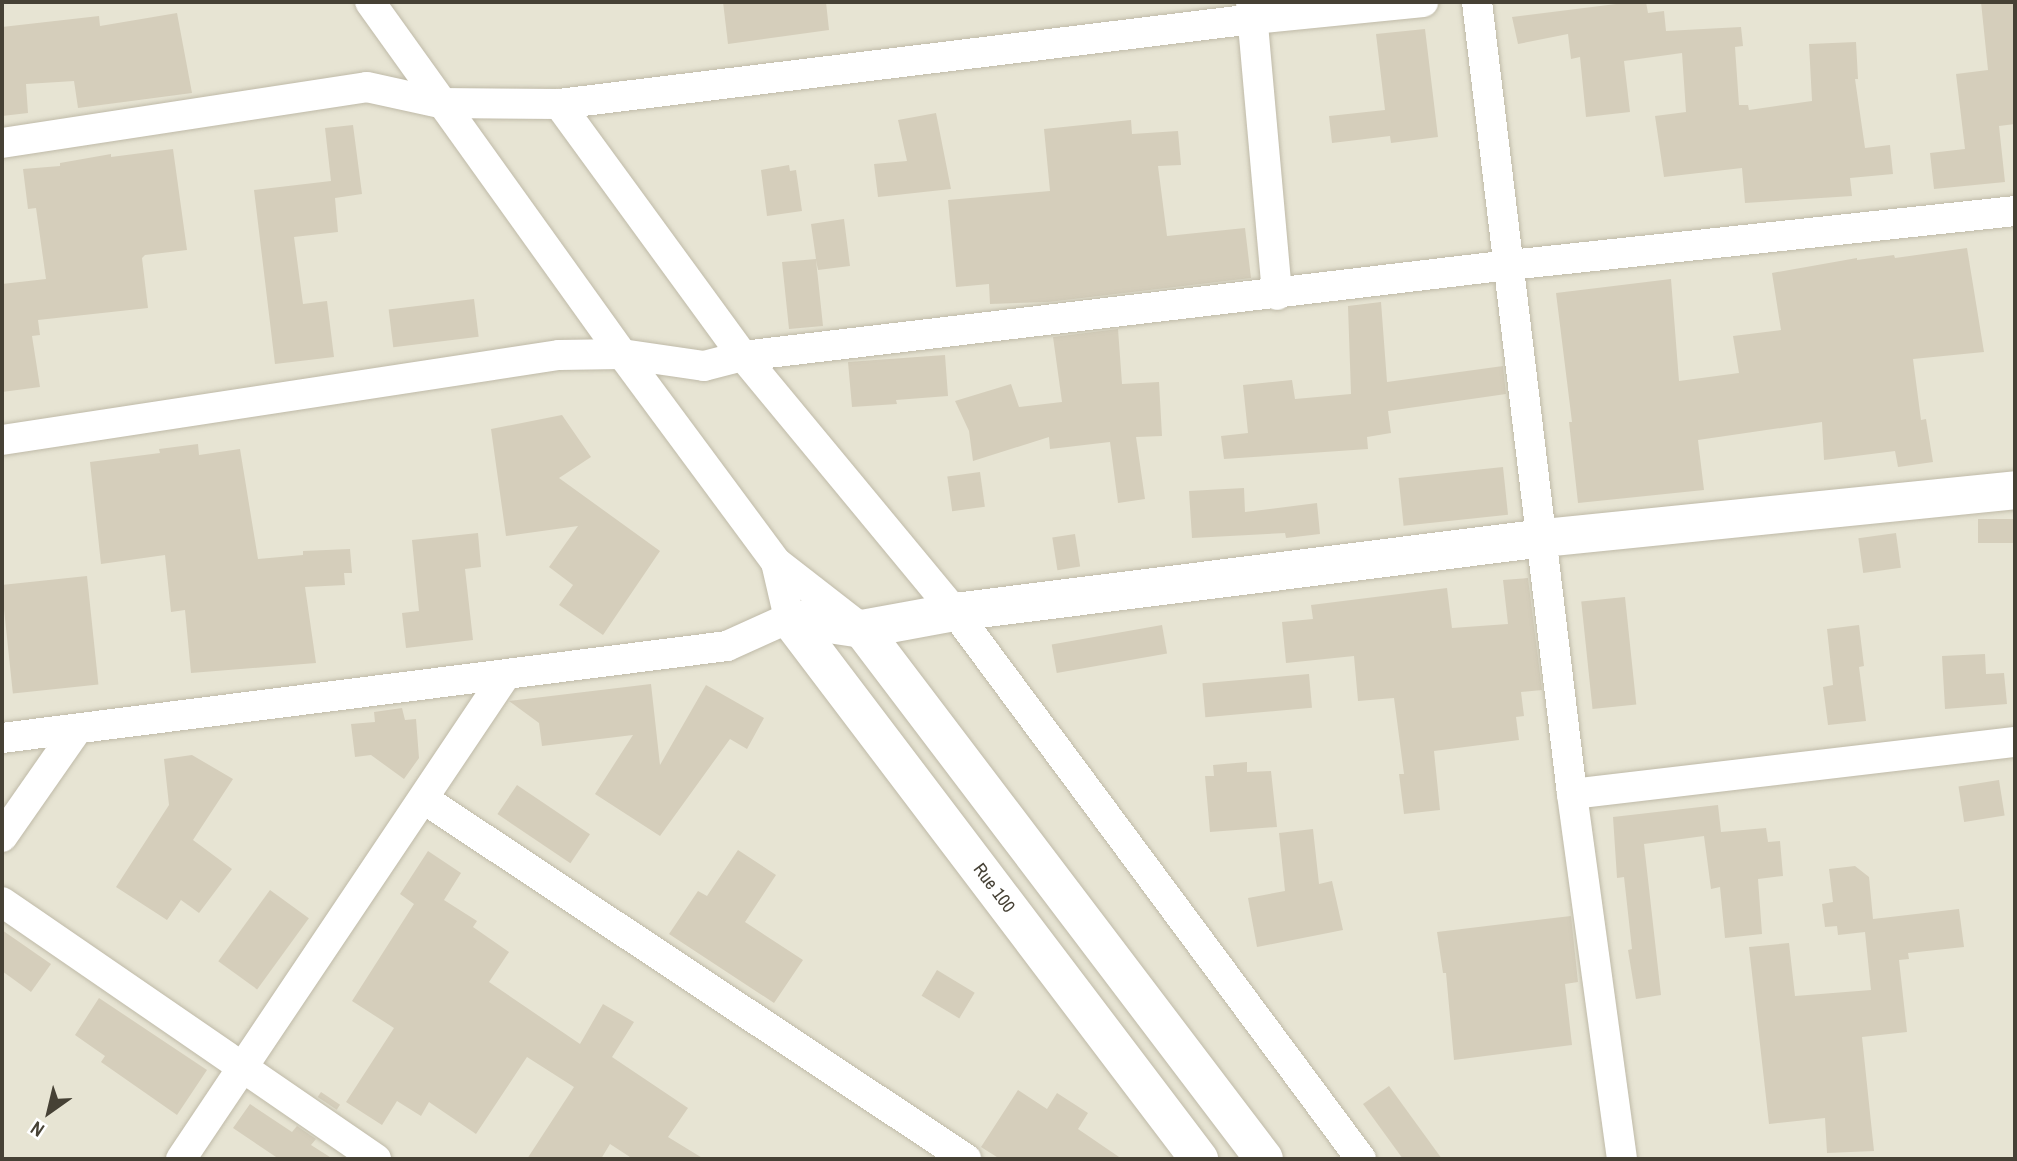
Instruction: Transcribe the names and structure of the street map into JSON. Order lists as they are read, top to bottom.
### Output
{
  "streets": {
    "street": ["Rue 100"]
  },
  "north": "bottom left"
}
